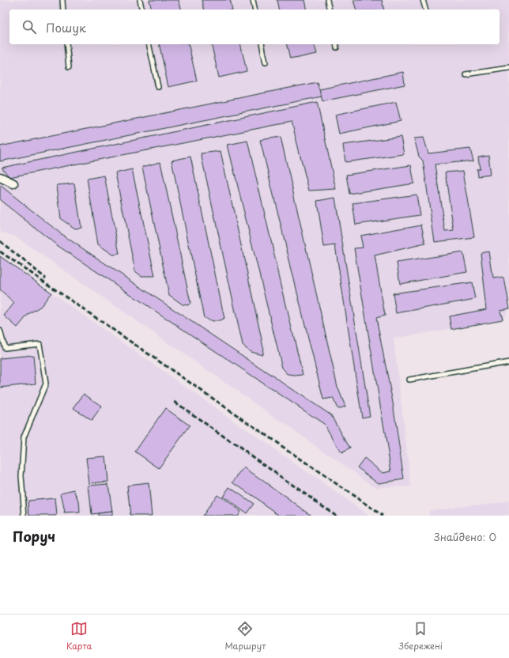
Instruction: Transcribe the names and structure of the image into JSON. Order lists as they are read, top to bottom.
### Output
{
  "page": {
    "search": "Пошук",
    "heading": ["Поруч", "Знайдено: 0"],
    "nav": ["Карта", "Маршрут", "Збережені"]
  }
}
